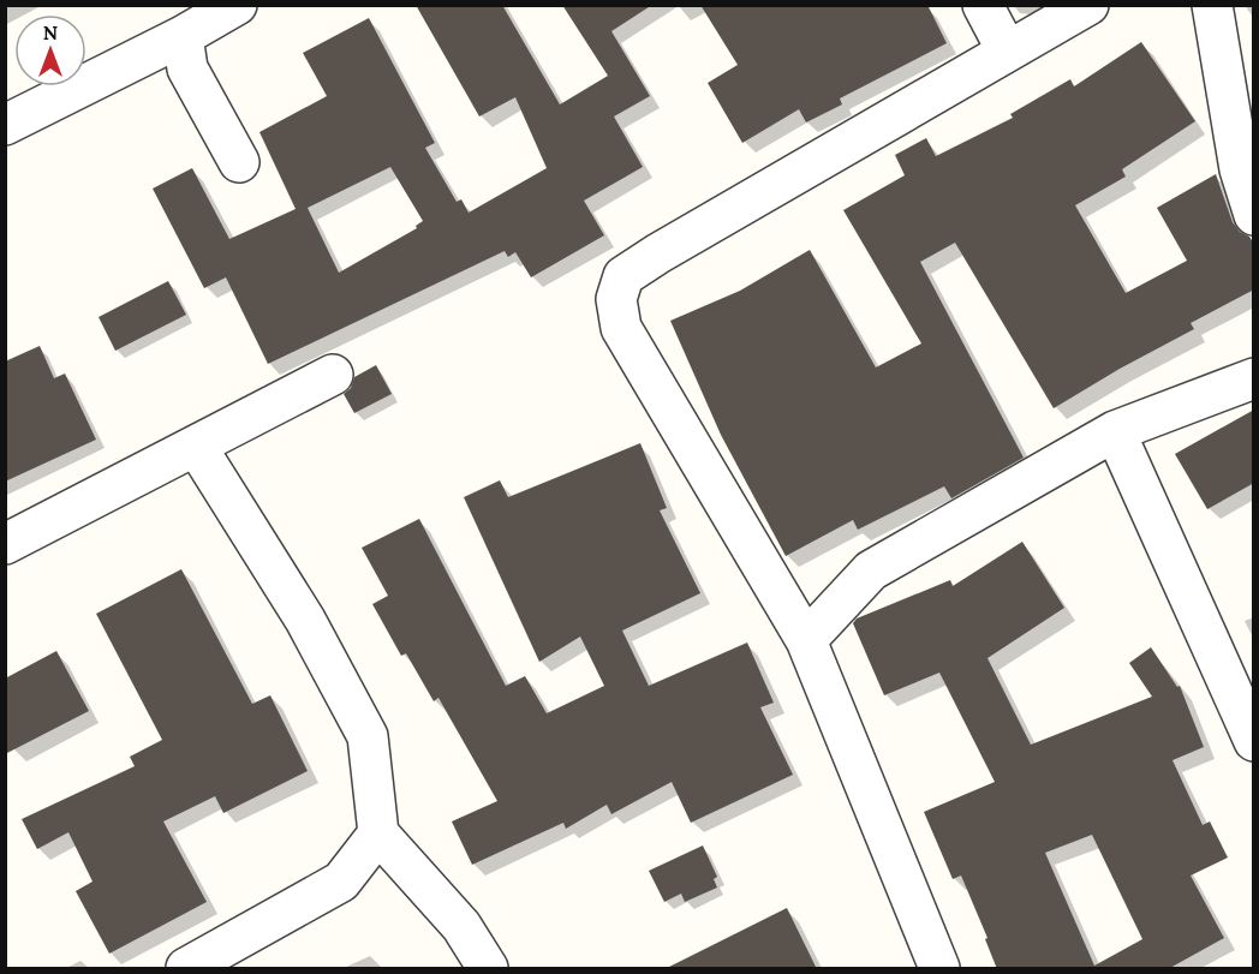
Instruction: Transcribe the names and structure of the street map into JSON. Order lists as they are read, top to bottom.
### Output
{
  "north": "top"
}
